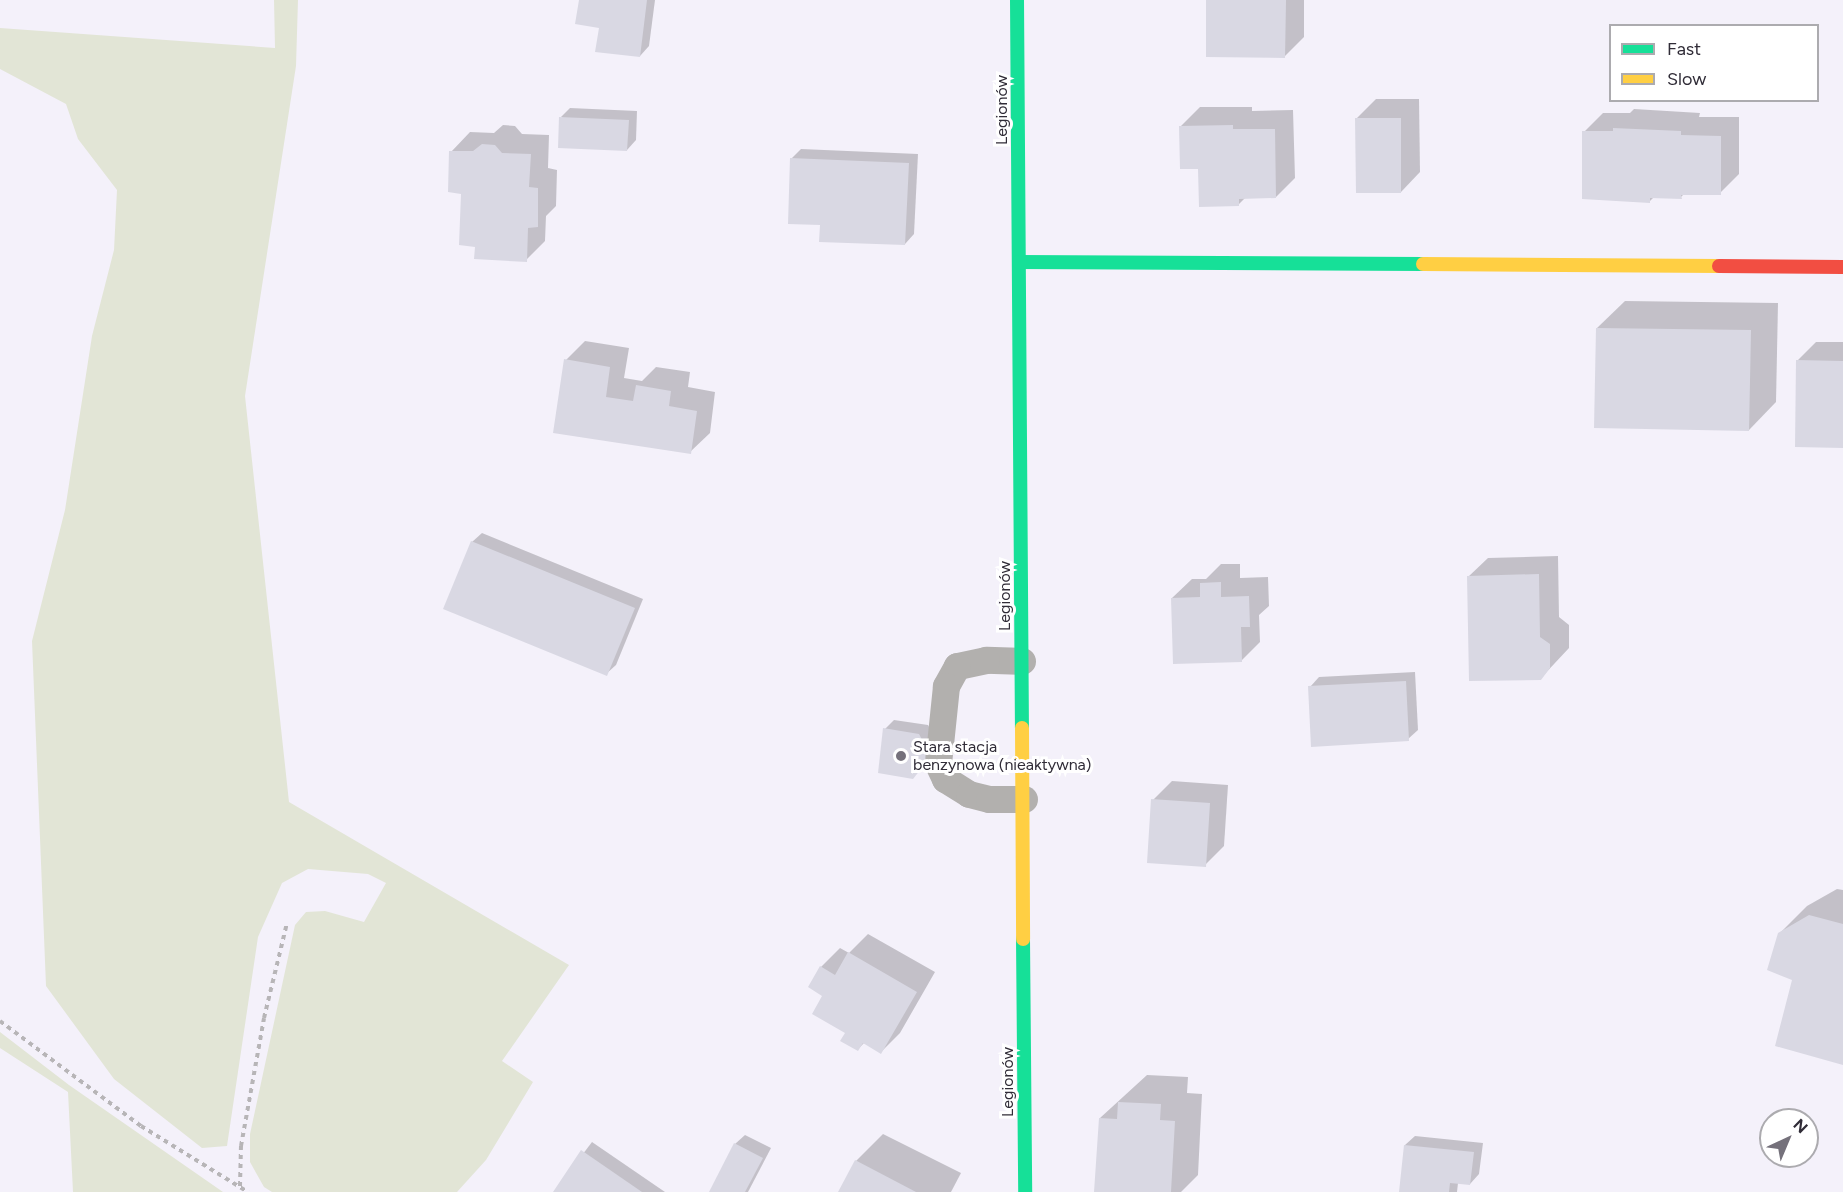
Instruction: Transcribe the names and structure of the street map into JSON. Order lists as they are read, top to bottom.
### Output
{
  "streets": {
    "street": ["Legionów"]
  },
  "places": ["Stara stacja benzynowa (nieaktywna)"],
  "legend": ["Fast", "Slow"],
  "north": "top right"
}
